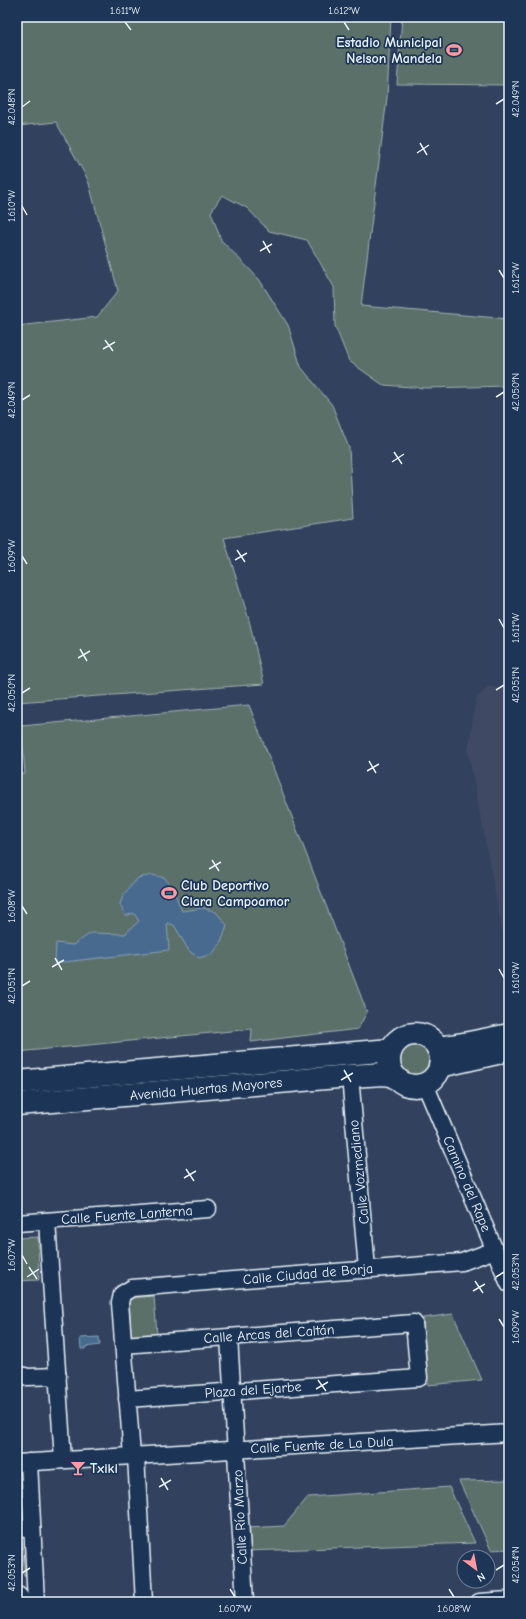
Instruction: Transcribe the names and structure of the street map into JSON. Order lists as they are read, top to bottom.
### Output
{
  "streets": {
    "street": [
      "Avenida Huertas Mayores",
      "Calle Vozmediano",
      "Camino del Rape",
      "Calle Fuente Lanterna",
      "Calle Ciudad de Borja",
      "Calle Arcas del Caltán",
      "Plaza del Ejarbe",
      "Calle Fuente de La Dula",
      "Calle Río Marzo"
    ]
  },
  "crossings": [
    ["Avenida Huertas Mayores", "Calle Vozmediano"],
    ["Avenida Huertas Mayores", "Camino del Rape"],
    ["Calle Vozmediano", "Calle Ciudad de Borja"],
    ["Camino del Rape", "Calle Ciudad de Borja"],
    ["Calle Fuente Lanterna", "Calle Fuente de La Dula"],
    ["Calle Ciudad de Borja", "Calle Arcas del Caltán"],
    ["Calle Arcas del Caltán", "Plaza del Ejarbe"],
    ["Calle Arcas del Caltán", "Calle Río Marzo"],
    ["Plaza del Ejarbe", "Calle Río Marzo"],
    ["Calle Fuente de La Dula", "Calle Río Marzo"]
  ],
  "places": {
    "sports": ["Estadio Municipal Nelson Mandela", "Club Deportivo Clara Campoamor"],
    "bar": ["Txiki"]
  },
  "north": "bottom right",
  "coordinates": [
    "1.611°W",
    "1.612°W",
    "42.049°N",
    "42.048°N",
    "1.610°W",
    "42.050°N",
    "1.609°W",
    "42.051°N",
    "1.608°W",
    "1.607°W",
    "42.053°N",
    "42.054°N"
  ]
}
